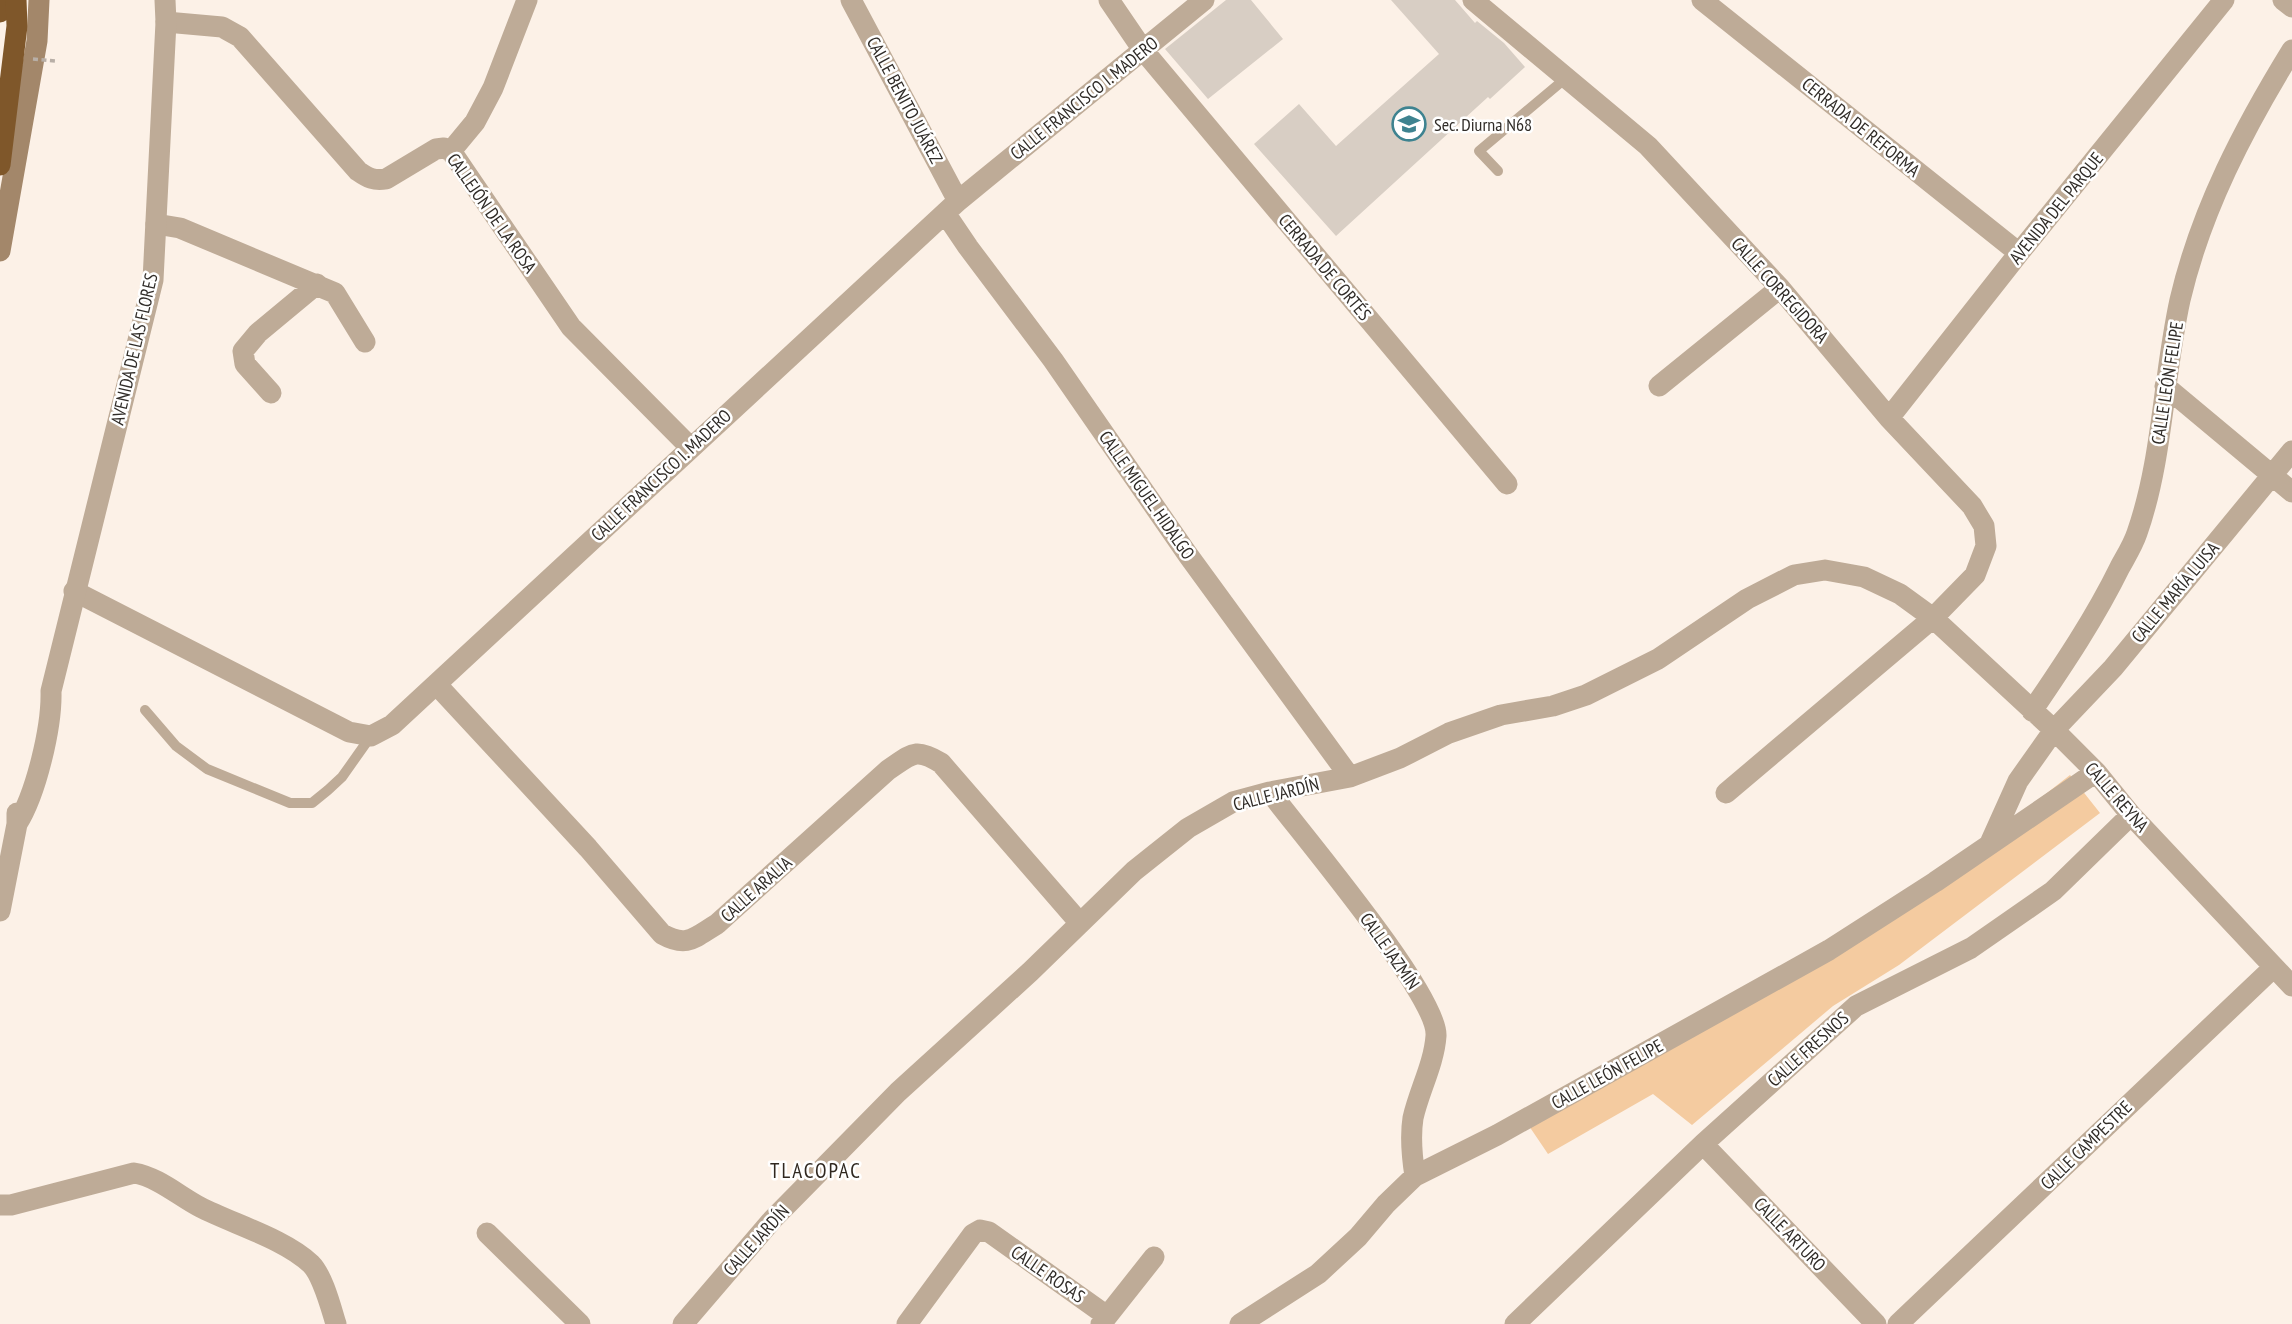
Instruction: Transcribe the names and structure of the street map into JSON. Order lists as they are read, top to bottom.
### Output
{
  "streets": {
    "street": [
      "CALLE FRANCISCO I. MADERO",
      "CALLE BENITO JUÁREZ",
      "CERRADA DE REFORMA",
      "AVENIDA DEL PARQUE",
      "CALLEJÓN DE LA ROSA",
      "CERRADA DE CORTÉS",
      "CALLE CORREGIDORA",
      "AVENIDA DE LAS FLORES",
      "CALLE LEÓN FELIPE",
      "CALLE MIGUEL HIDALGO",
      "CALLE MARÍA LUISA",
      "CALLE JARDÍN",
      "CALLE REYNA",
      "CALLE ARALIA",
      "CALLE JAZMÍN",
      "CALLE FRESNOS",
      "CALLE CAMPESTRE",
      "CALLE ARTURO",
      "CALLE ROSAS"
    ]
  },
  "crossings": [
    ["CALLE FRANCISCO I. MADERO", "CALLE BENITO JUÁREZ"],
    ["CALLE FRANCISCO I. MADERO", "CALLEJÓN DE LA ROSA"],
    ["CALLE FRANCISCO I. MADERO", "CERRADA DE CORTÉS"],
    ["CALLE FRANCISCO I. MADERO", "CALLE MIGUEL HIDALGO"],
    ["CALLE FRANCISCO I. MADERO", "CALLE ARALIA"],
    ["CALLE BENITO JUÁREZ", "CALLE MIGUEL HIDALGO"],
    ["CERRADA DE REFORMA", "AVENIDA DEL PARQUE"],
    ["AVENIDA DEL PARQUE", "CALLE CORREGIDORA"],
    ["CALLEJÓN DE LA ROSA", "AVENIDA DE LAS FLORES"],
    ["CALLE CORREGIDORA", "CALLE JARDÍN"],
    ["CALLE CORREGIDORA", "CALLE REYNA"],
    ["CALLE LEÓN FELIPE", "CALLE REYNA"],
    ["CALLE LEÓN FELIPE", "CALLE JAZMÍN"],
    ["CALLE MIGUEL HIDALGO", "CALLE JARDÍN"],
    ["CALLE MARÍA LUISA", "CALLE REYNA"],
    ["CALLE JARDÍN", "CALLE REYNA"],
    ["CALLE JARDÍN", "CALLE ARALIA"],
    ["CALLE JARDÍN", "CALLE JAZMÍN"],
    ["CALLE REYNA", "CALLE FRESNOS"],
    ["CALLE REYNA", "CALLE CAMPESTRE"],
    ["CALLE FRESNOS", "CALLE ARTURO"]
  ],
  "districts": ["TLACOPAC"],
  "places": {
    "school or university": ["Sec. Diurna N68"]
  }
}
